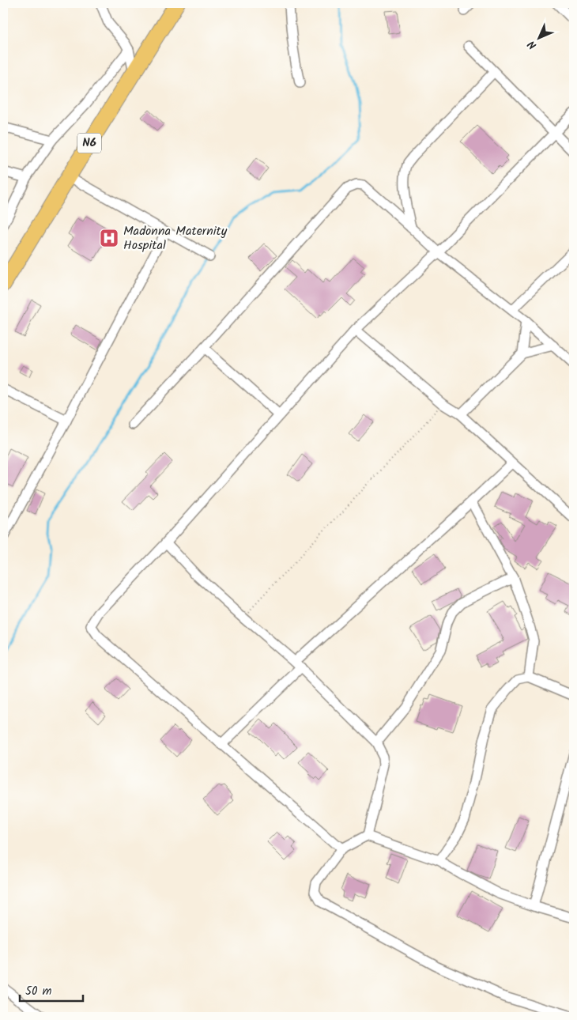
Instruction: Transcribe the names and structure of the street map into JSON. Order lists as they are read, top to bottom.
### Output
{
  "streets": {
    "main road": ["N6"]
  },
  "places": {
    "hospital": ["Madonna Maternity Hospital"]
  },
  "scale_bar": "50 m",
  "north": "bottom left"
}
